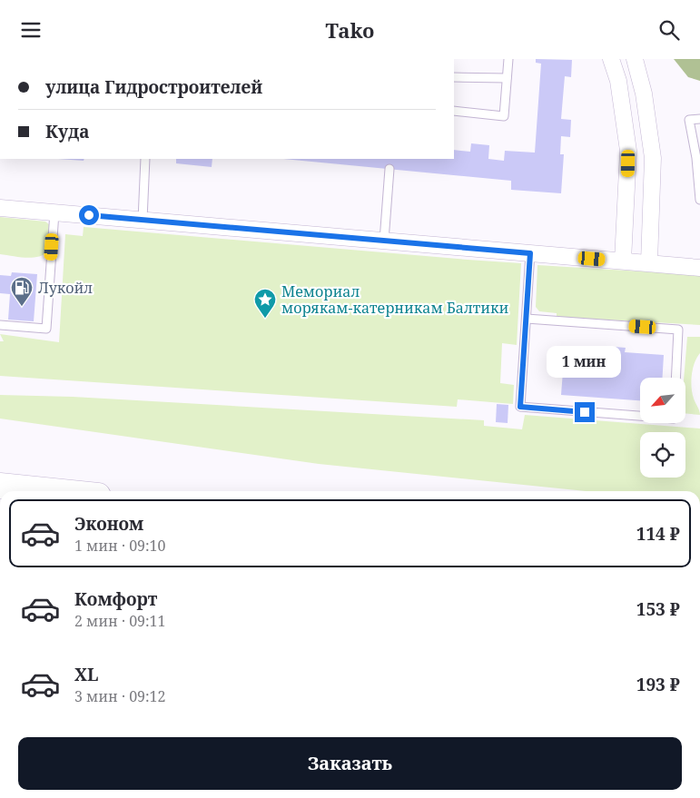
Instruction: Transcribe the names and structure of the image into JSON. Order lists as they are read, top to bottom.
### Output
{
  "places": {
    "fuel station": ["Лукойл"],
    "place": ["Мемориал морякам-катерникам Балтики"]
  },
  "north": "bottom left",
  "page": {
    "header": "Tako",
    "banner": ["улица Гидростроителей", "Куда"],
    "bubble": "1 мин",
    "list": [
      {
        "name": "Эконом",
        "note": "1 мин · 09:10",
        "value": "114 ₽"
      },
      {
        "name": "Комфорт",
        "note": "2 мин · 09:11",
        "value": "153 ₽"
      },
      {
        "name": "XL",
        "note": "3 мин · 09:12",
        "value": "193 ₽"
      }
    ],
    "buttons": "Заказать"
  }
}
